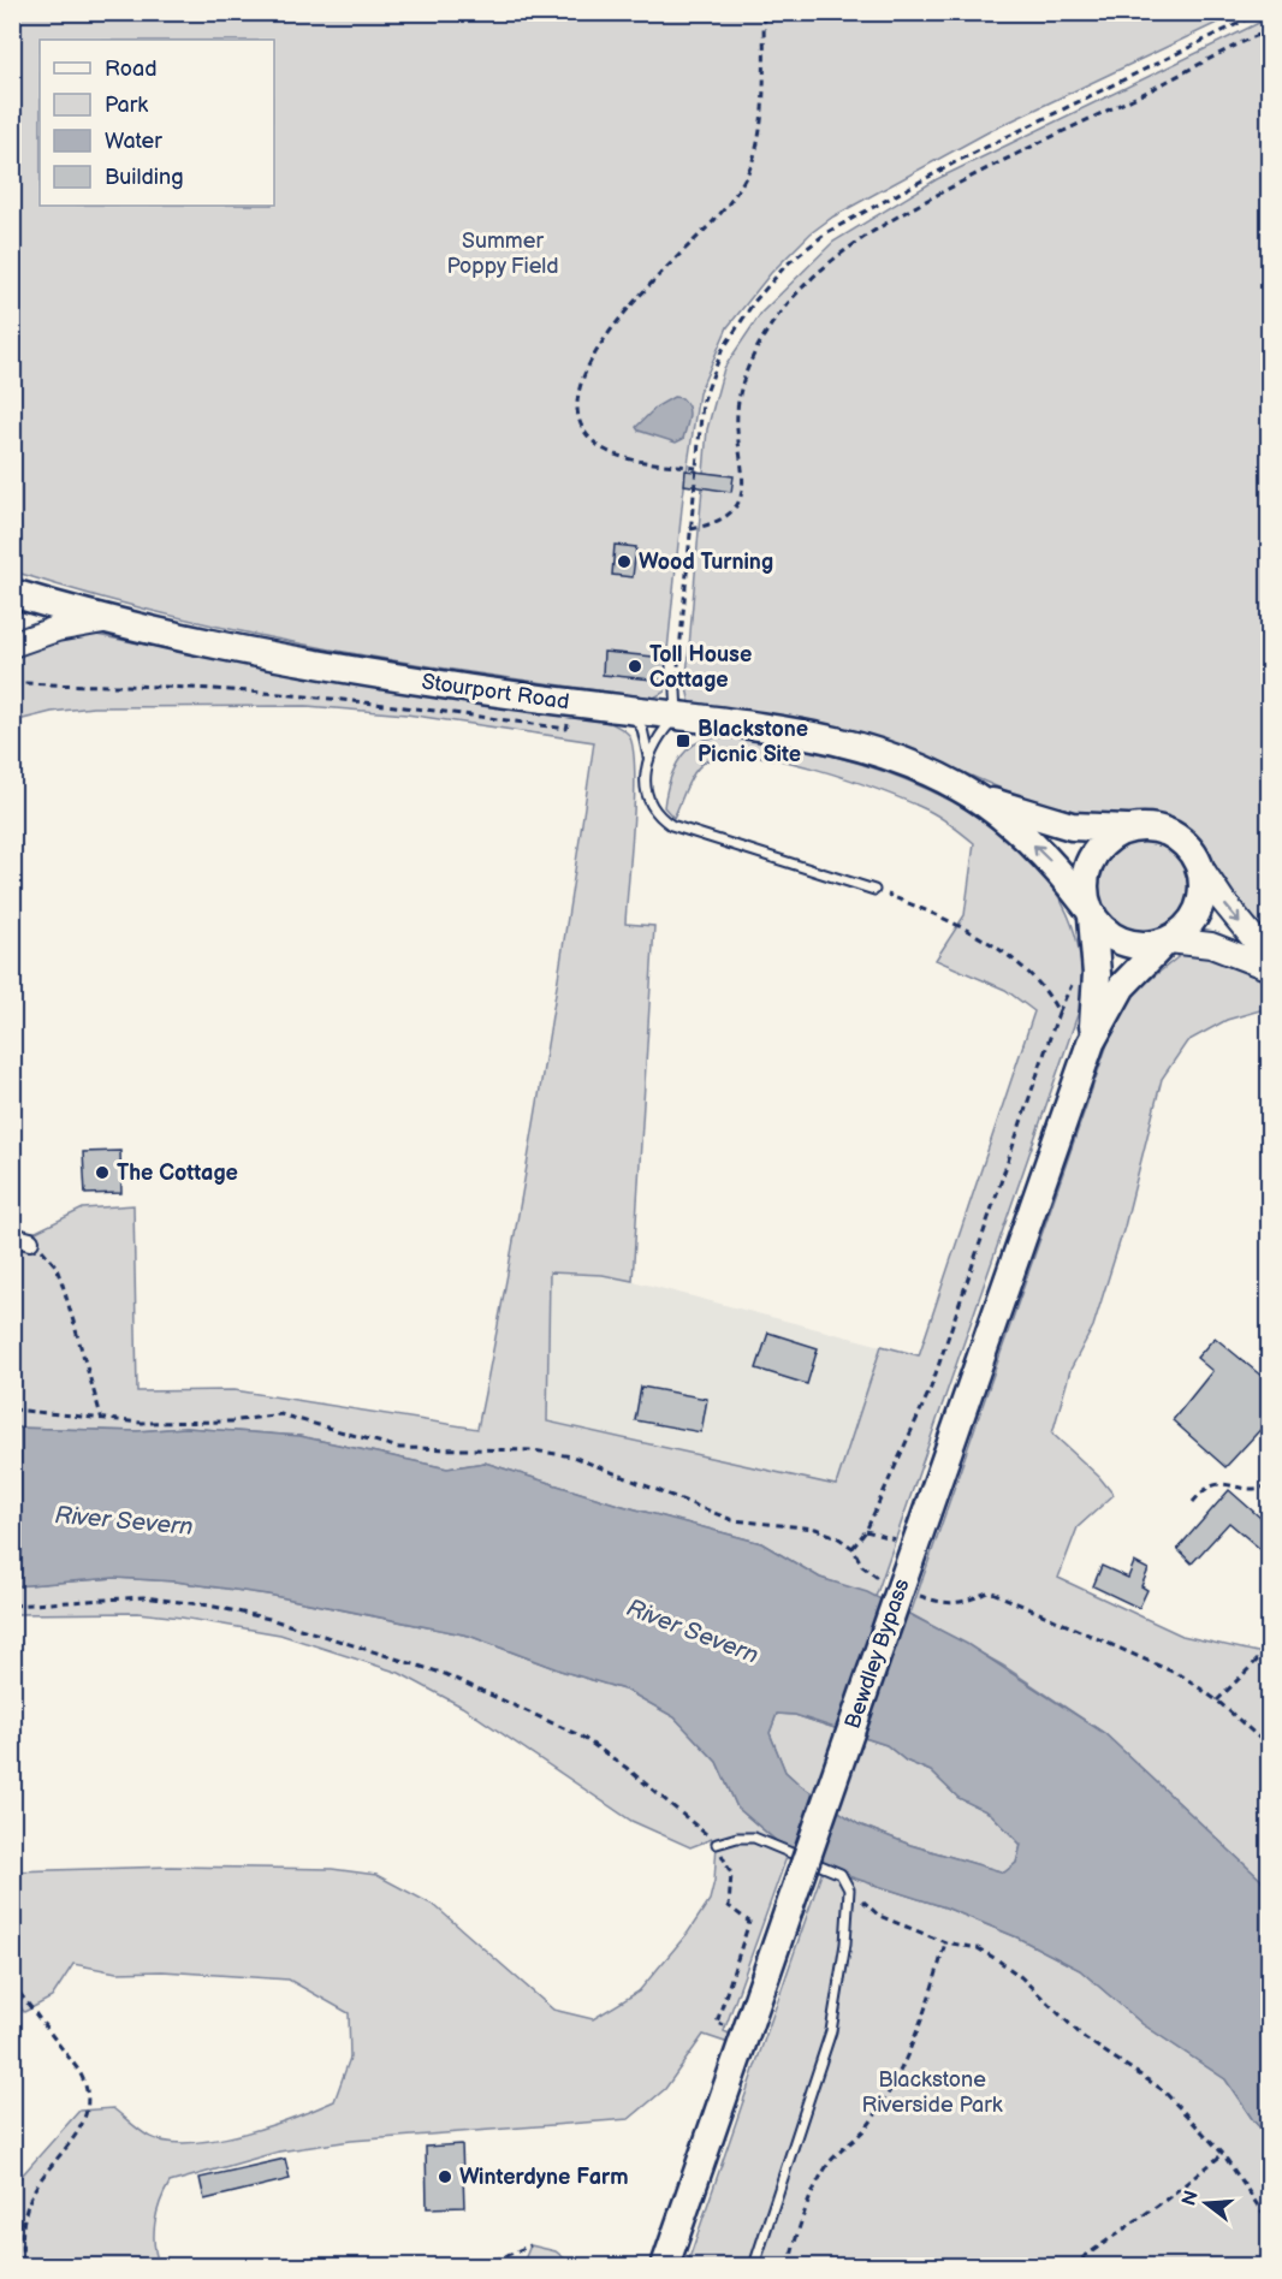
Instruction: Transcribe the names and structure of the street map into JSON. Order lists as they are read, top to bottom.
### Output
{
  "streets": {
    "highway": ["Stourport Road", "Bewdley Bypass"]
  },
  "crossings": [
    ["Stourport Road", "Bewdley Bypass"]
  ],
  "water": ["River Severn"],
  "parks": ["Summer Poppy Field", "Blackstone Riverside Park"],
  "places": {
    "other": [
      "Wood Turning",
      "Toll House Cottage",
      "The Cottage",
      "Winterdyne Farm"
    ],
    "transit": ["Blackstone Picnic Site"]
  },
  "legend": [
    "Road",
    "Park",
    "Water",
    "Building"
  ],
  "north": "left"
}
